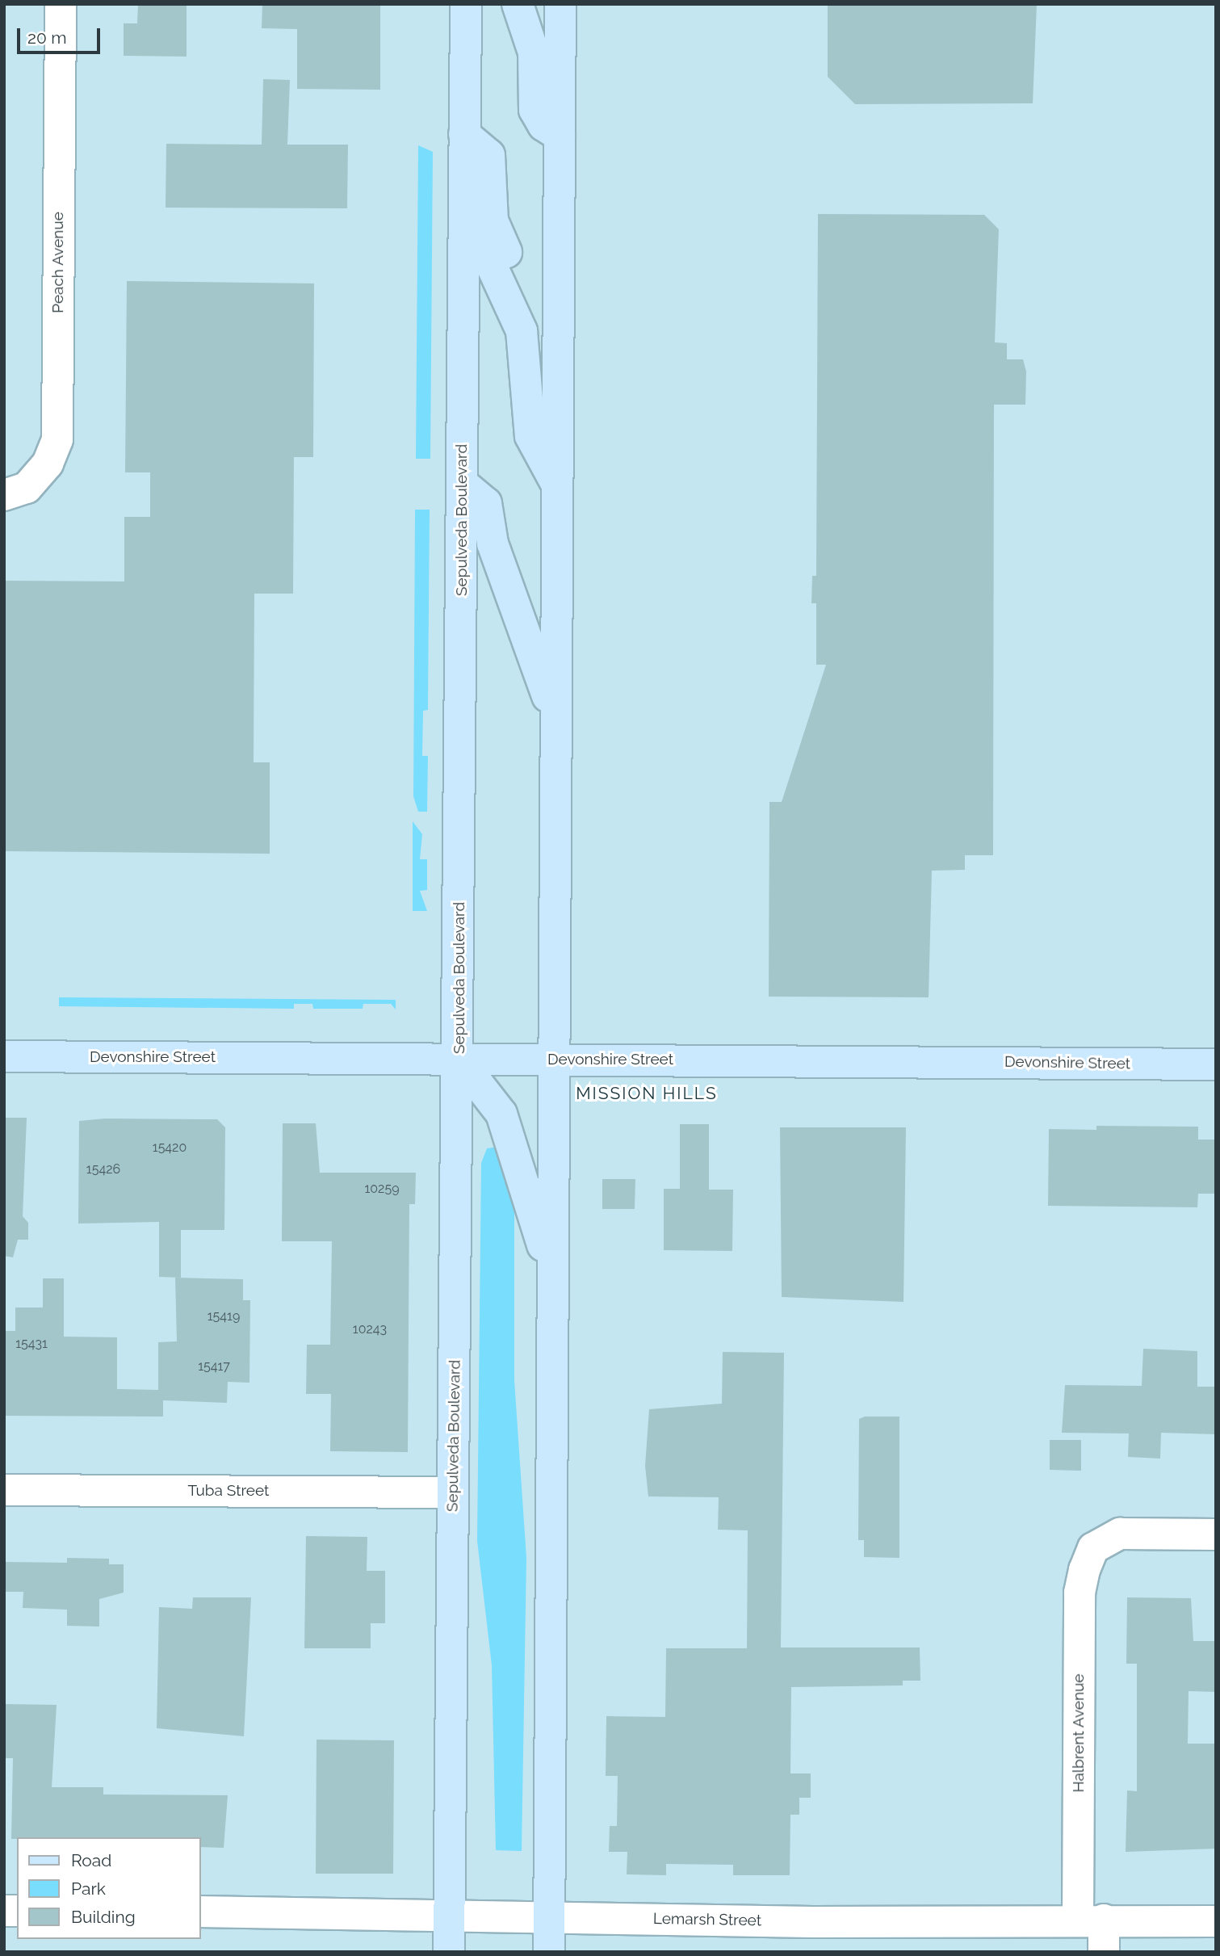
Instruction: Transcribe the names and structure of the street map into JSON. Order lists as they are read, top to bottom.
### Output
{
  "streets": {
    "main road": ["Sepulveda Boulevard", "Devonshire Street"],
    "street": [
      "Peach Avenue",
      "Tuba Street",
      "Halbrent Avenue",
      "Lemarsh Street"
    ]
  },
  "crossings": [
    ["Sepulveda Boulevard", "Devonshire Street"],
    ["Sepulveda Boulevard", "Tuba Street"],
    ["Sepulveda Boulevard", "Lemarsh Street"],
    ["Halbrent Avenue", "Lemarsh Street"]
  ],
  "districts": ["MISSION HILLS"],
  "house_numbers": [
    "15420",
    "15426",
    "10259",
    "15419",
    "10243",
    "15431",
    "15417"
  ],
  "legend": ["Road", "Park", "Building"],
  "scale_bar": "20 m"
}
